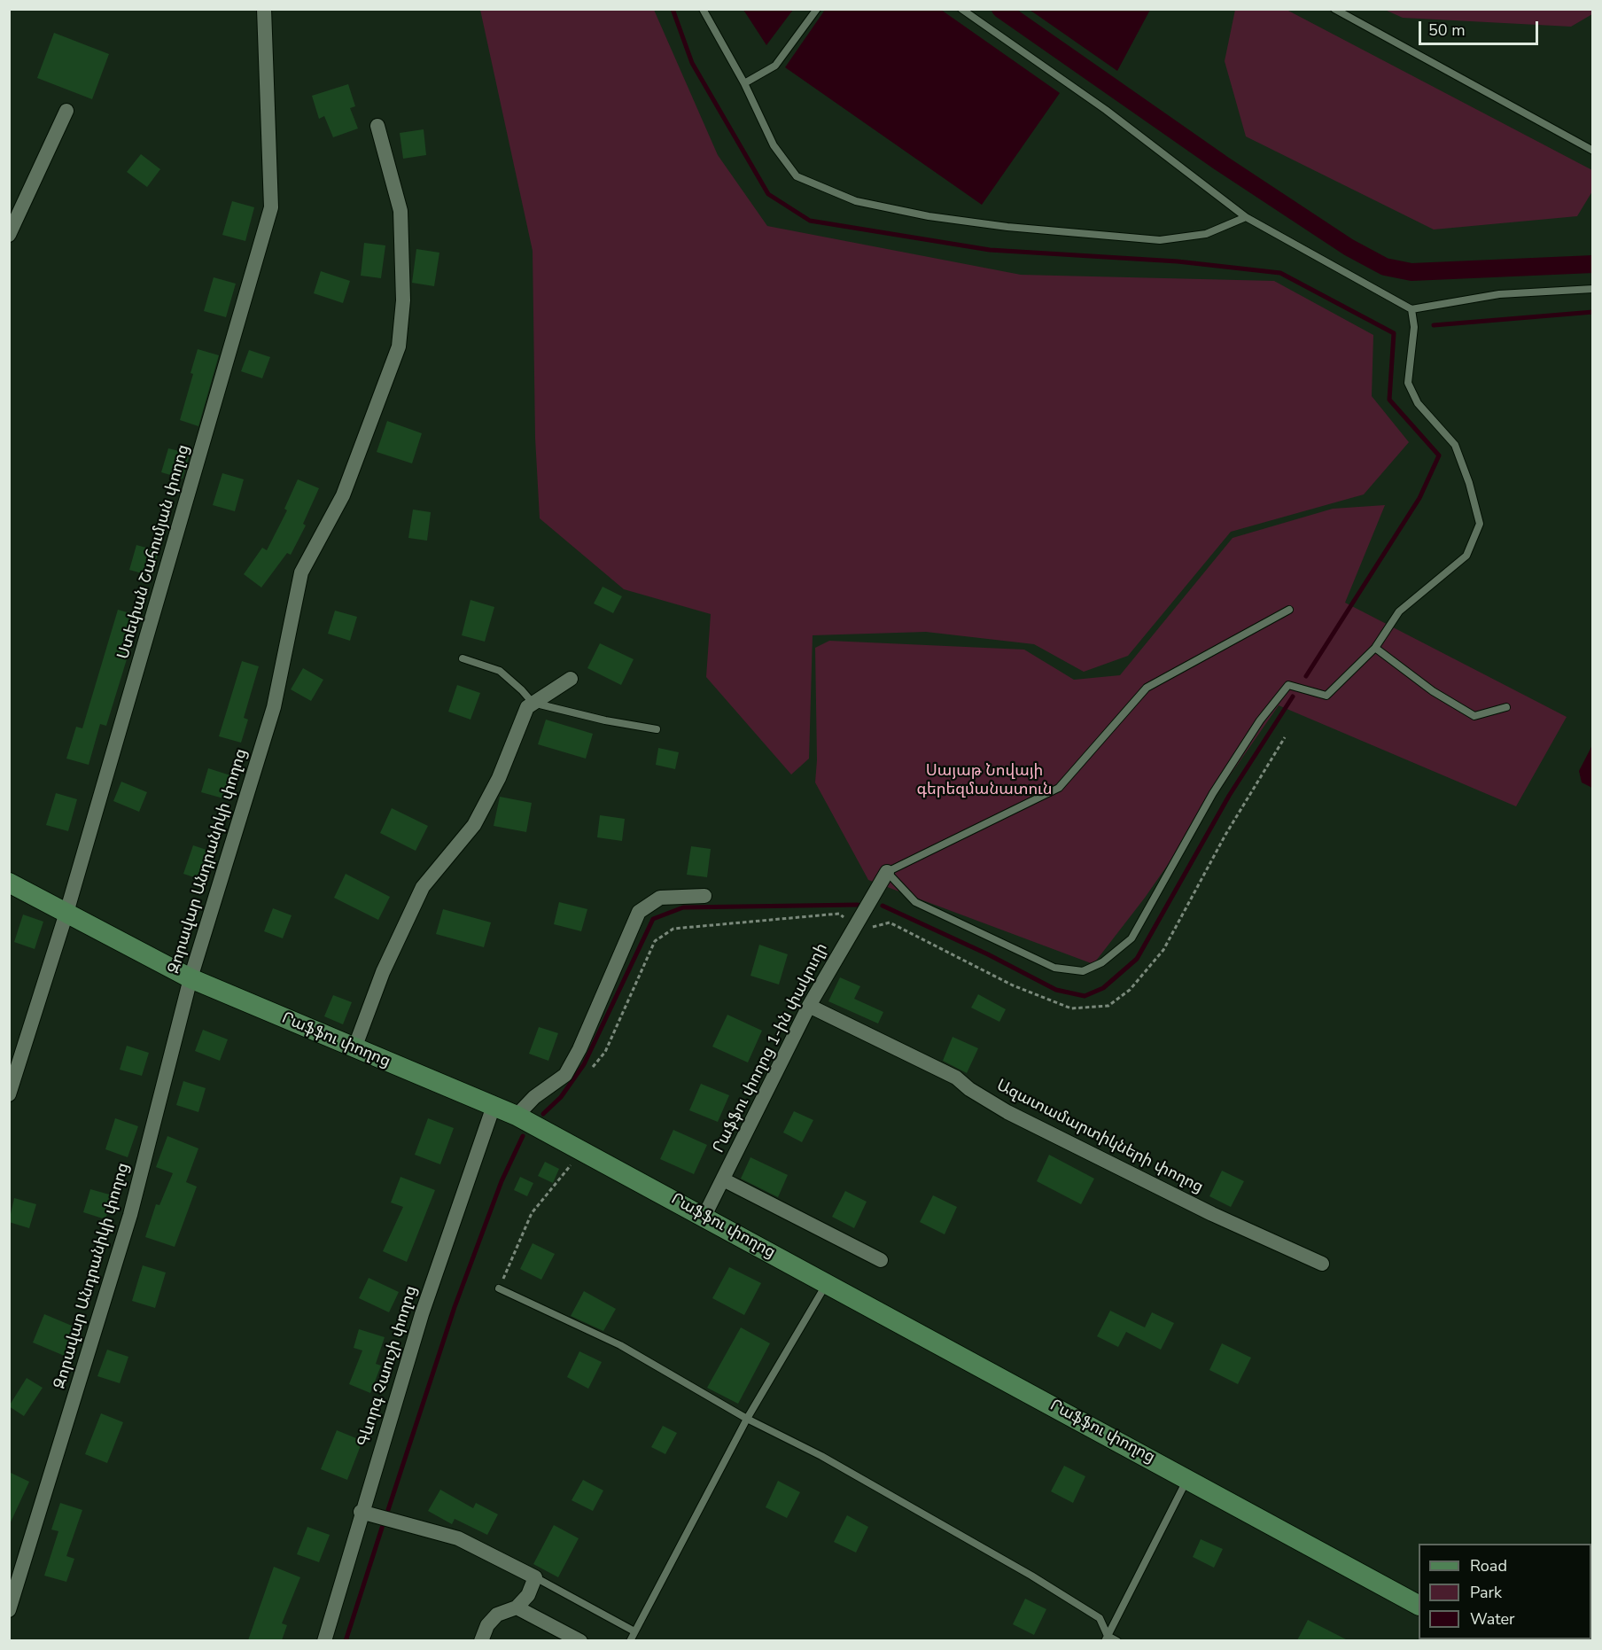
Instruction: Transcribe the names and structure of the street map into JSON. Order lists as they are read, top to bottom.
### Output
{
  "streets": {
    "main road": ["Րաֆֆու փողոց"],
    "street": [
      "Ստեփան Շահումյան փողոց",
      "Զորավար Անդրանիկի փողոց",
      "Րաֆֆու փողոց 1-ին փակուղի",
      "Ազատամարտիկների փողոց",
      "Գևորգ Չաուշի փողոց"
    ]
  },
  "crossings": [
    ["Ստեփան Շահումյան փողոց", "Րաֆֆու փողոց"],
    ["Զորավար Անդրանիկի փողոց", "Րաֆֆու փողոց"],
    ["Րաֆֆու փողոց", "Րաֆֆու փողոց 1-ին փակուղի"],
    ["Րաֆֆու փողոց", "Գևորգ Չաուշի փողոց"],
    ["Րաֆֆու փողոց 1-ին փակուղի", "Ազատամարտիկների փողոց"]
  ],
  "parks": ["Սայաթ Նովայի գերեզմանատուն"],
  "legend": ["Road", "Park", "Water"],
  "scale_bar": "50 m"
}
